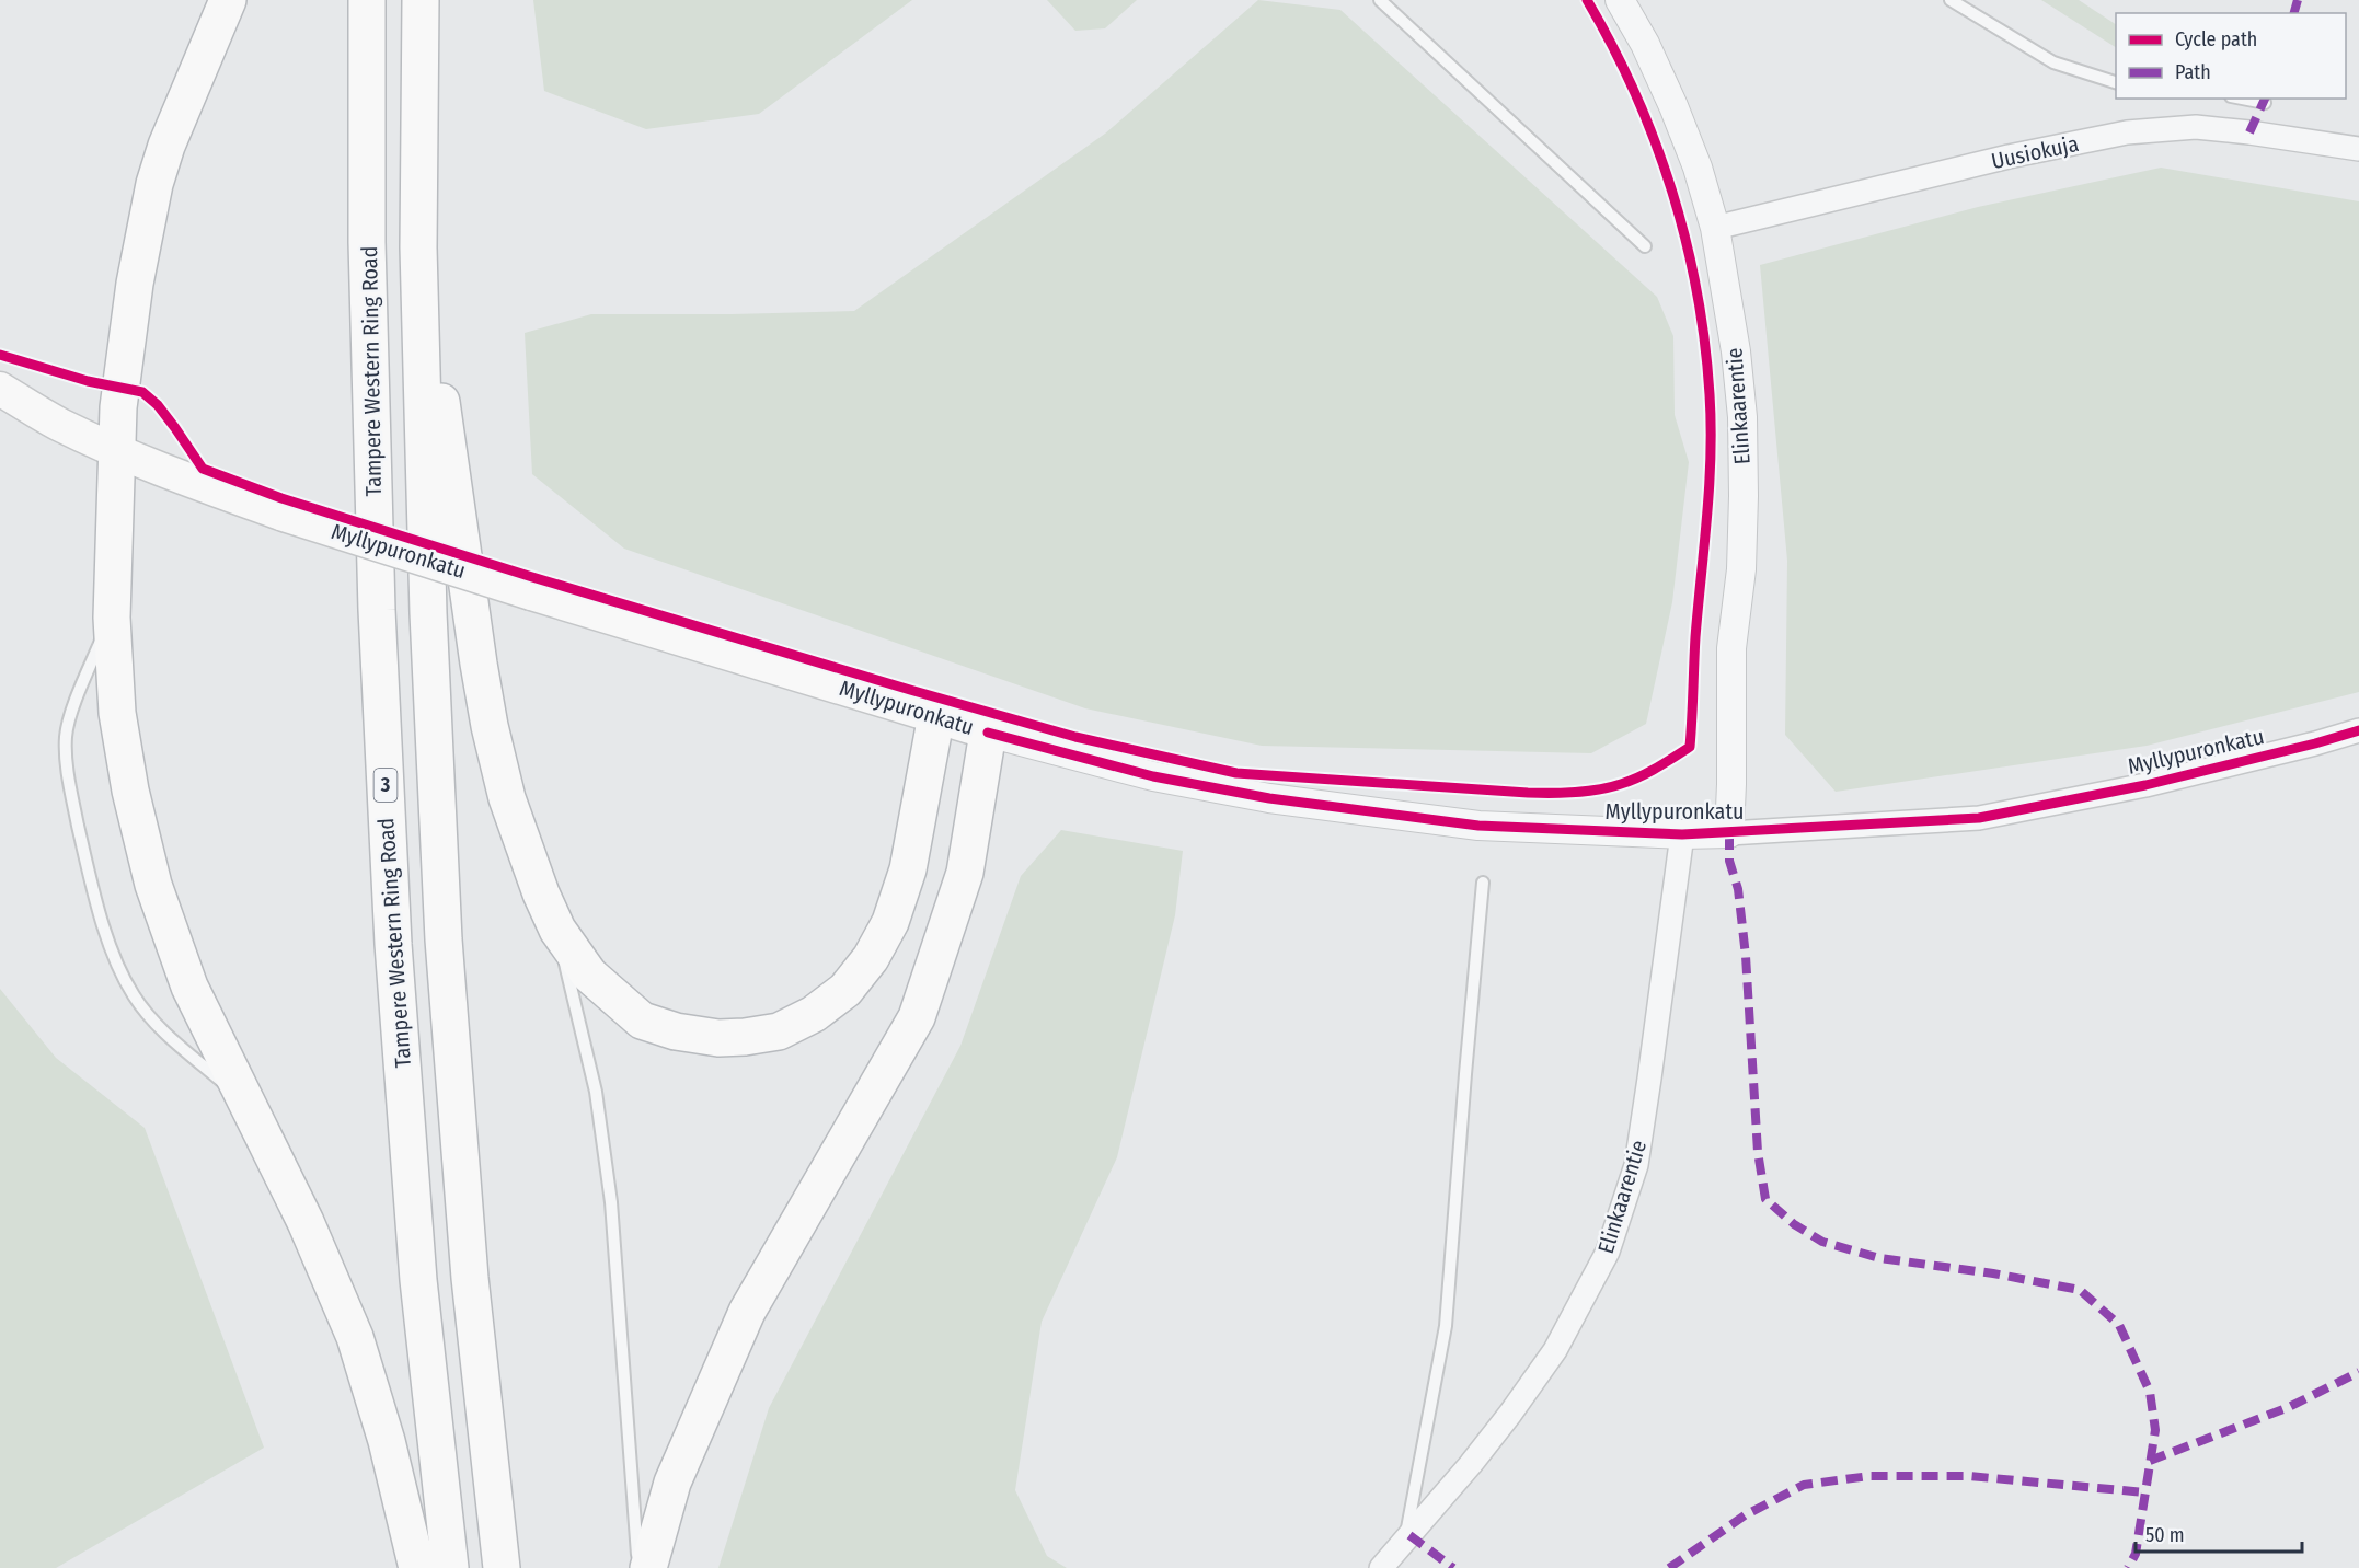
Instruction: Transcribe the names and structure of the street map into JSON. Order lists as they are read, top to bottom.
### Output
{
  "streets": {
    "highway": ["Tampere Western Ring Road", "3"],
    "main road": ["Myllypuronkatu"],
    "street": ["Uusiokuja", "Elinkaarentie"]
  },
  "crossings": [
    ["Uusiokuja", "Elinkaarentie"],
    ["Elinkaarentie", "Myllypuronkatu"]
  ],
  "legend": ["Cycle path", "Path"],
  "scale_bar": "50 m"
}
